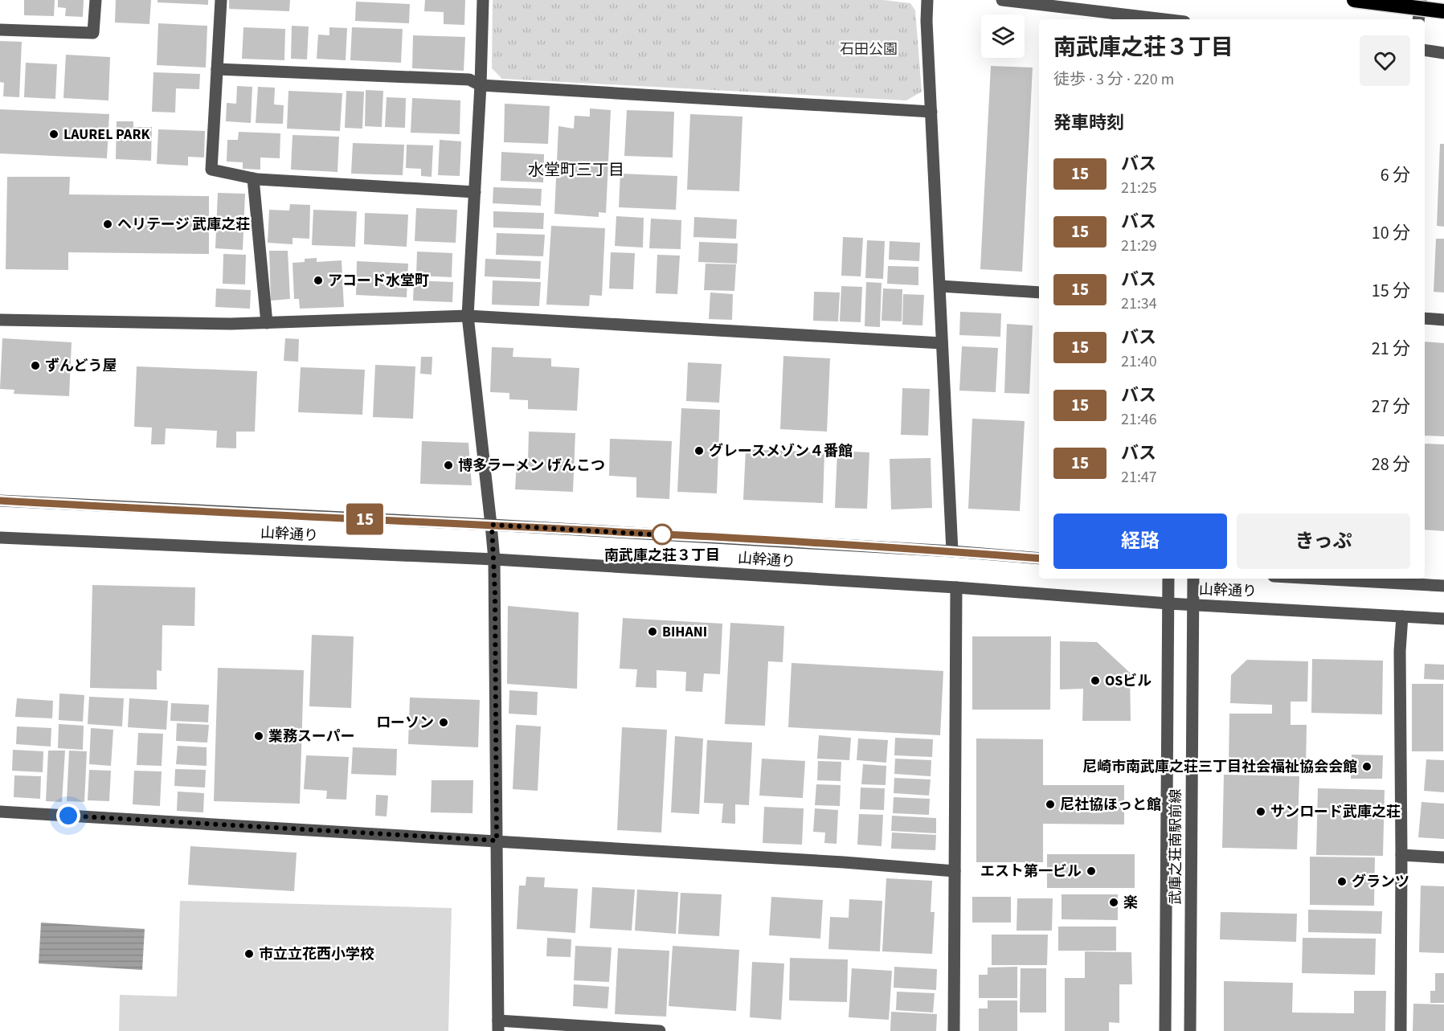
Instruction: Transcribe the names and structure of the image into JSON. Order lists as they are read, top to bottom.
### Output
{
  "streets": {
    "street": ["山幹通り", "武庫之荘南駅前線"]
  },
  "crossings": [
    ["山幹通り", "武庫之荘南駅前線"]
  ],
  "districts": ["水堂町三丁目"],
  "parks": ["石田公園"],
  "places": [
    "LAUREL PARK",
    "ヘリテージ 武庫之荘",
    "アコード水堂町",
    "ずんどう屋",
    "グレースメゾン４番館",
    "博多ラーメン げんこつ",
    "南武庫之荘３丁目",
    "BIHANI",
    "OSビル",
    "ローソン",
    "業務スーパー",
    "尼崎市南武庫之荘三丁目社会福祉協会会館",
    "尼社協ほっと館",
    "サンロード武庫之荘",
    "エスト第一ビル",
    "グランツ",
    "楽",
    "市立立花西小学校"
  ],
  "lines": ["bus line 15"],
  "page": {
    "on_map": "15",
    "heading": [
      ["南武庫之荘３丁目", "徒歩 · 3 分 · 220 m"],
      "発車時刻"
    ],
    "list": [
      {
        "mark": "15",
        "name": "バス",
        "note": "21:25",
        "value": "6 分"
      },
      {
        "mark": "15",
        "name": "バス",
        "note": "21:29",
        "value": "10 分"
      },
      {
        "mark": "15",
        "name": "バス",
        "note": "21:34",
        "value": "15 分"
      },
      {
        "mark": "15",
        "name": "バス",
        "note": "21:40",
        "value": "21 分"
      },
      {
        "mark": "15",
        "name": "バス",
        "note": "21:46",
        "value": "27 分"
      },
      {
        "mark": "15",
        "name": "バス",
        "note": "21:47",
        "value": "28 分"
      }
    ],
    "buttons": ["経路", "きっぷ"]
  }
}
